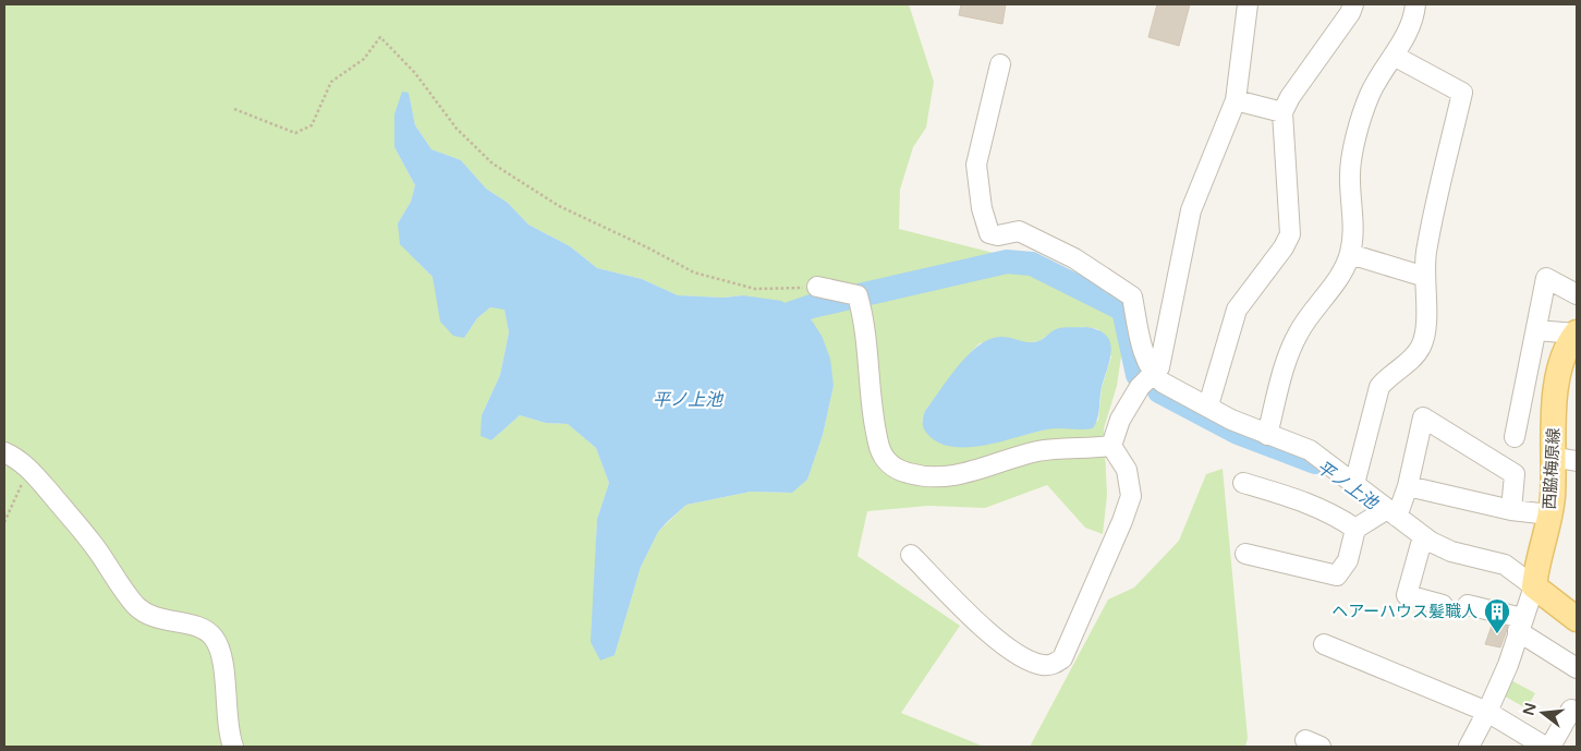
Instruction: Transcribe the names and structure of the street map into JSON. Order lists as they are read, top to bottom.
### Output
{
  "streets": {
    "main road": ["西脇梅原線"]
  },
  "water": ["平ノ上池"],
  "places": {
    "building": ["ヘアーハウス髪職人"]
  },
  "north": "left"
}
